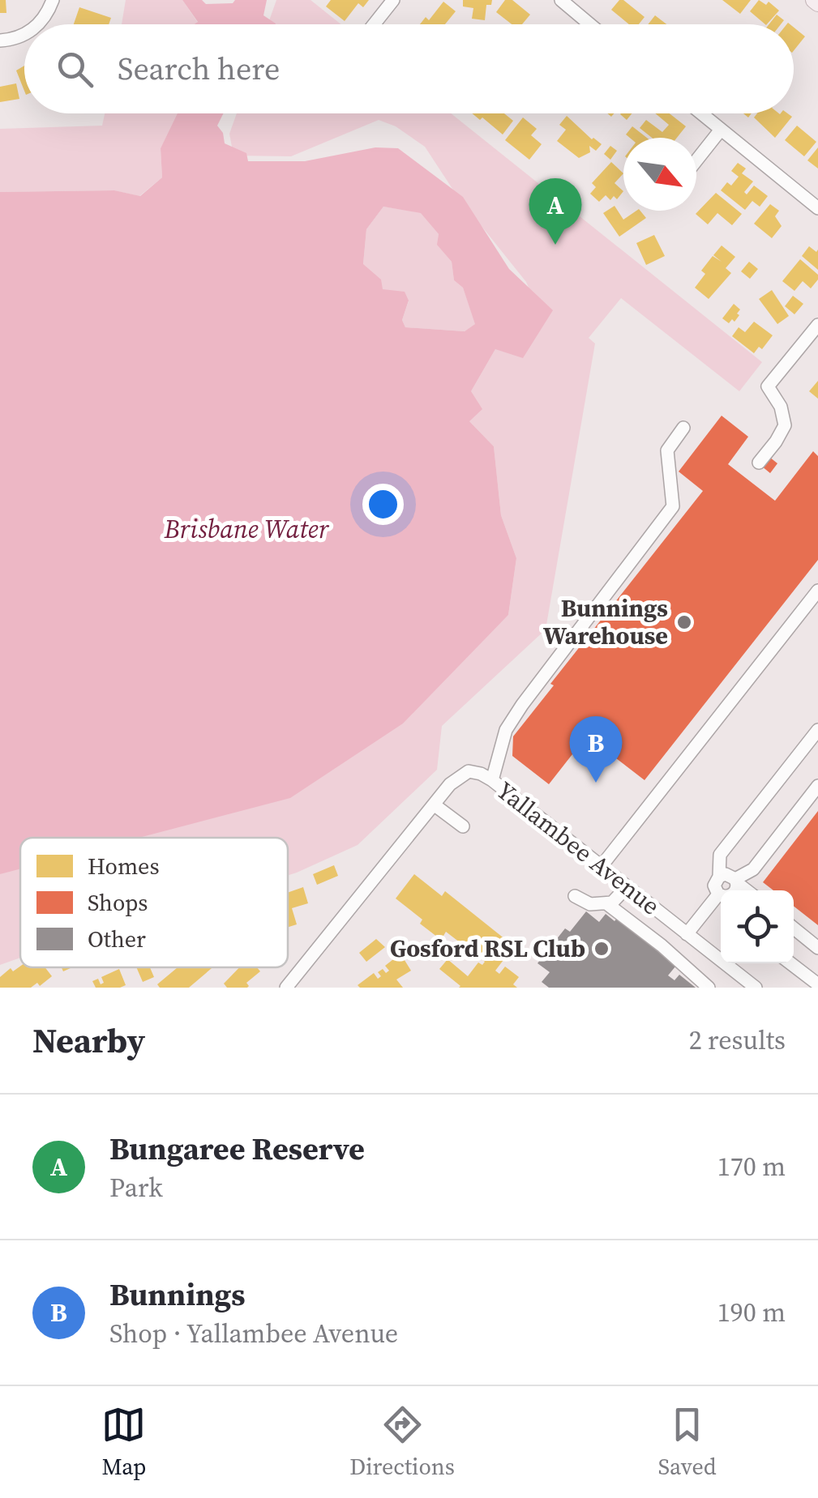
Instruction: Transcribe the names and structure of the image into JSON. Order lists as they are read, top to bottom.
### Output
{
  "streets": {
    "street": ["Yallambee Avenue"]
  },
  "water": ["Brisbane Water"],
  "places": ["Bunnings Warehouse", "Gosford RSL Club"],
  "legend": ["Homes", "Shops", "Other"],
  "north": "bottom right",
  "page": {
    "search": "Search here",
    "pins": ["A", "B"],
    "heading": ["Nearby", "2 results"],
    "list": [
      {
        "mark": "A",
        "name": "Bungaree Reserve",
        "note": "Park",
        "value": "170 m"
      },
      {
        "mark": "B",
        "name": "Bunnings",
        "note": "Shop · Yallambee Avenue",
        "value": "190 m"
      }
    ],
    "nav": ["Map", "Directions", "Saved"]
  }
}
